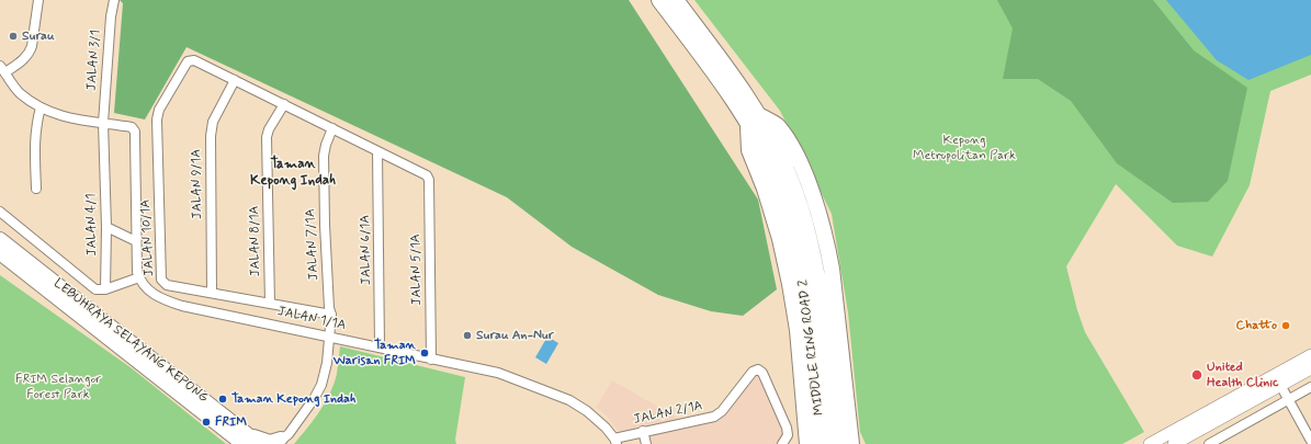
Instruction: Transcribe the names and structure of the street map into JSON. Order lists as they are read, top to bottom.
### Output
{
  "streets": {
    "highway": ["MIDDLE RING ROAD 2"],
    "main road": ["LEBUHRAYA SELAYANG KEPONG"],
    "street": [
      "JALAN 3/1",
      "JALAN 9/1A",
      "JALAN 4/1",
      "JALAN 10/1A",
      "JALAN 8/1A",
      "JALAN 7/1A",
      "JALAN 6/1A",
      "JALAN 5/1A",
      "JALAN 1/1A",
      "JALAN 2/1A"
    ]
  },
  "crossings": [
    ["JALAN 3/1", "JALAN 4/1"],
    ["JALAN 9/1A", "JALAN 10/1A"],
    ["JALAN 10/1A", "JALAN 8/1A"],
    ["JALAN 10/1A", "JALAN 7/1A"],
    ["JALAN 7/1A", "JALAN 1/1A"],
    ["JALAN 6/1A", "JALAN 5/1A"],
    ["JALAN 6/1A", "JALAN 1/1A"],
    ["JALAN 5/1A", "JALAN 1/1A"],
    ["JALAN 1/1A", "JALAN 2/1A"]
  ],
  "districts": ["Taman Kepong Indah"],
  "parks": ["Kepong Metropolitan Park", "FRIM Selangor Forest Park"],
  "places": [
    "Surau",
    "Chatto",
    "Surau An-Nur",
    "Taman Warisan FRIM",
    "United Health Clinic",
    "Taman Kepong Indah",
    "FRIM"
  ]
}
